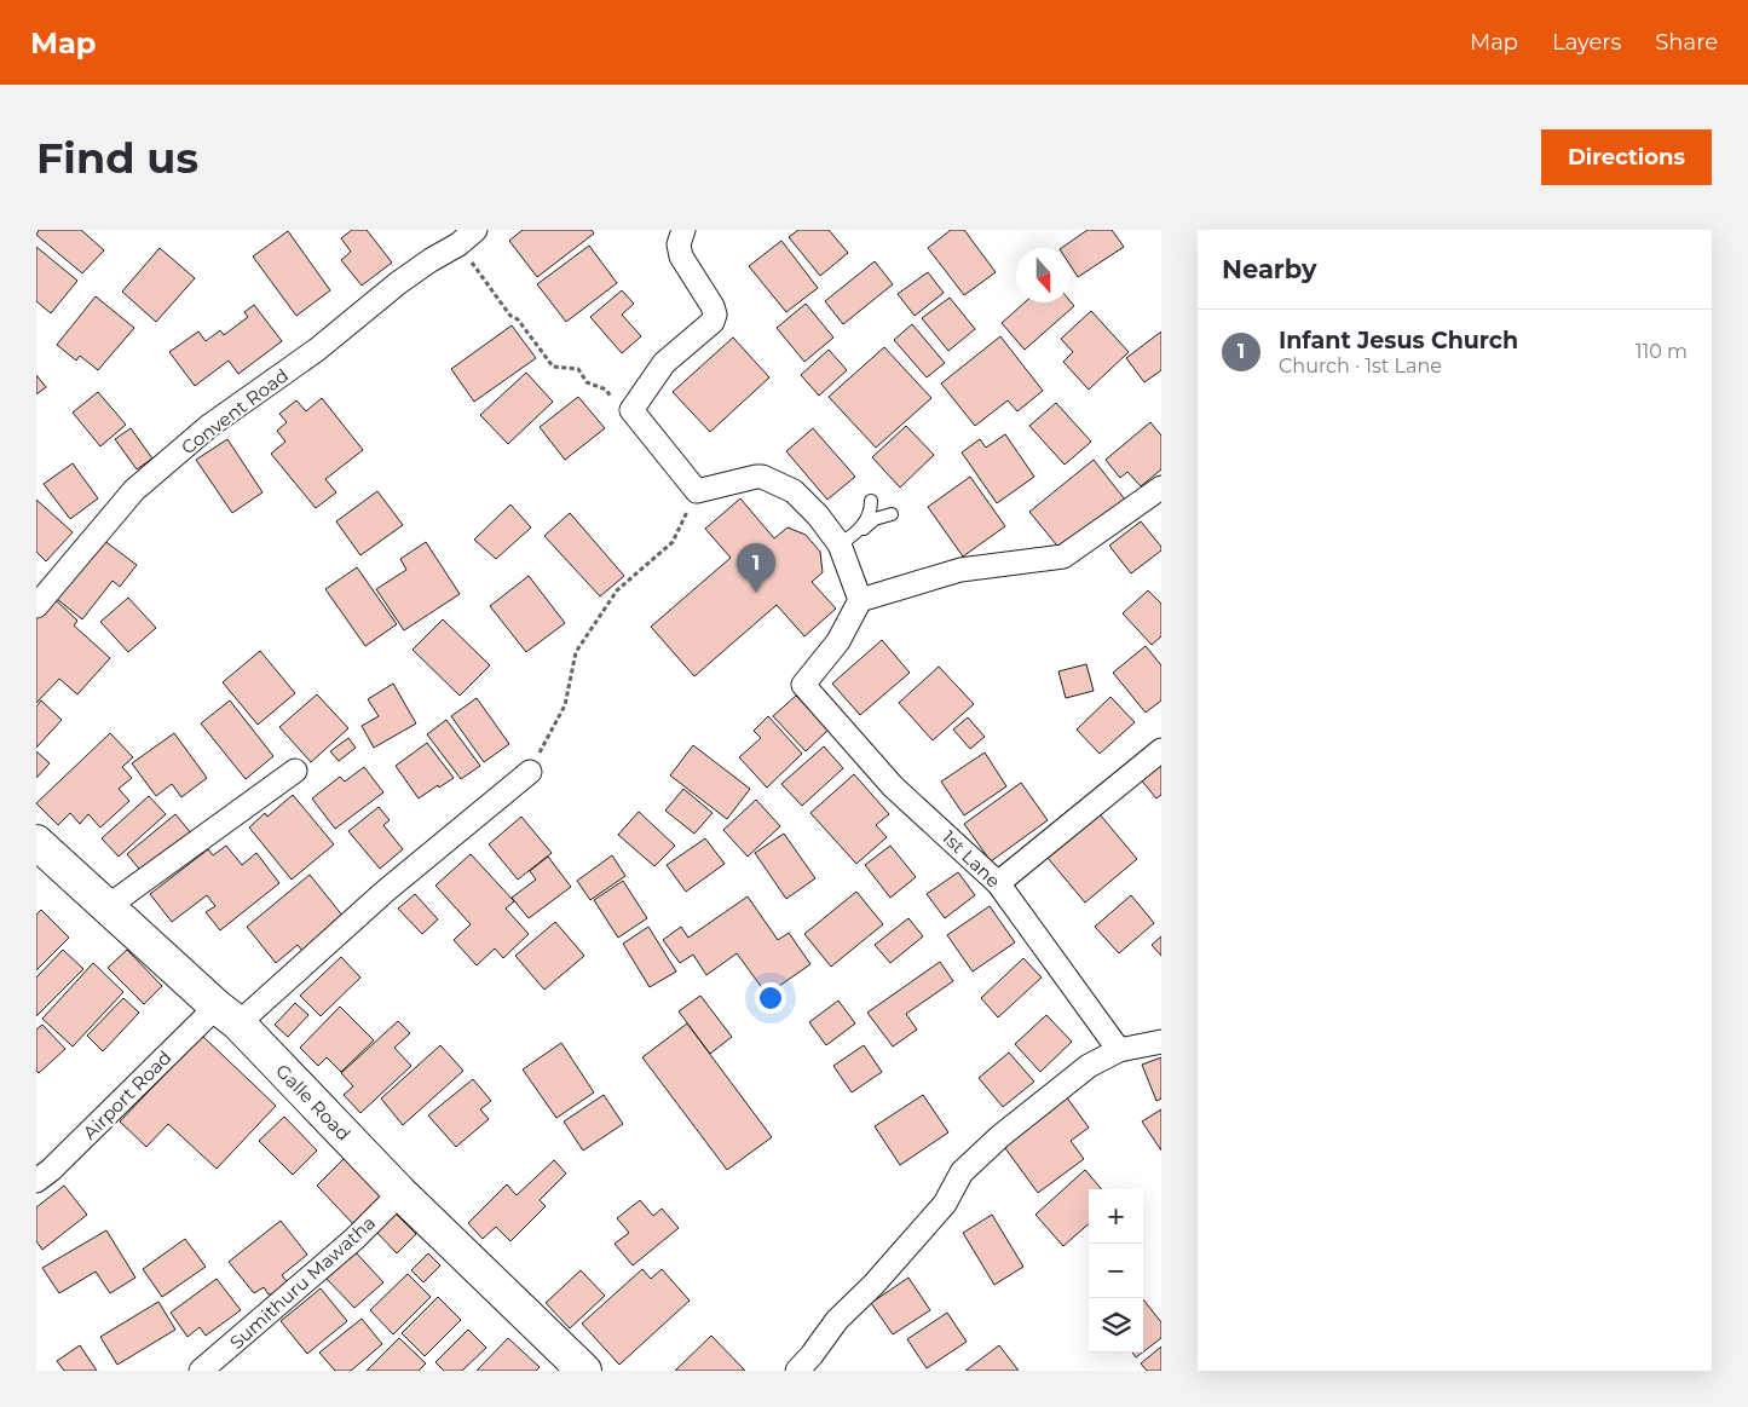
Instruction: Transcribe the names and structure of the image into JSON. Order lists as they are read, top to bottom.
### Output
{
  "streets": {
    "highway": ["Galle Road"],
    "street": [
      "Convent Road",
      "1st Lane",
      "Airport Road",
      "Sumithuru Mawatha"
    ]
  },
  "crossings": [
    ["Airport Road", "Galle Road"],
    ["Galle Road", "Sumithuru Mawatha"]
  ],
  "north": "bottom",
  "page": {
    "header": "Map",
    "nav": ["Map", "Layers", "Share"],
    "buttons": "Directions",
    "title": "Find us",
    "heading": "Nearby",
    "list": [
      {
        "mark": "1",
        "name": "Infant Jesus Church",
        "note": "Church · 1st Lane",
        "value": "110 m"
      }
    ],
    "pins": "1",
    "map_buttons": ["+", "−"]
  }
}
